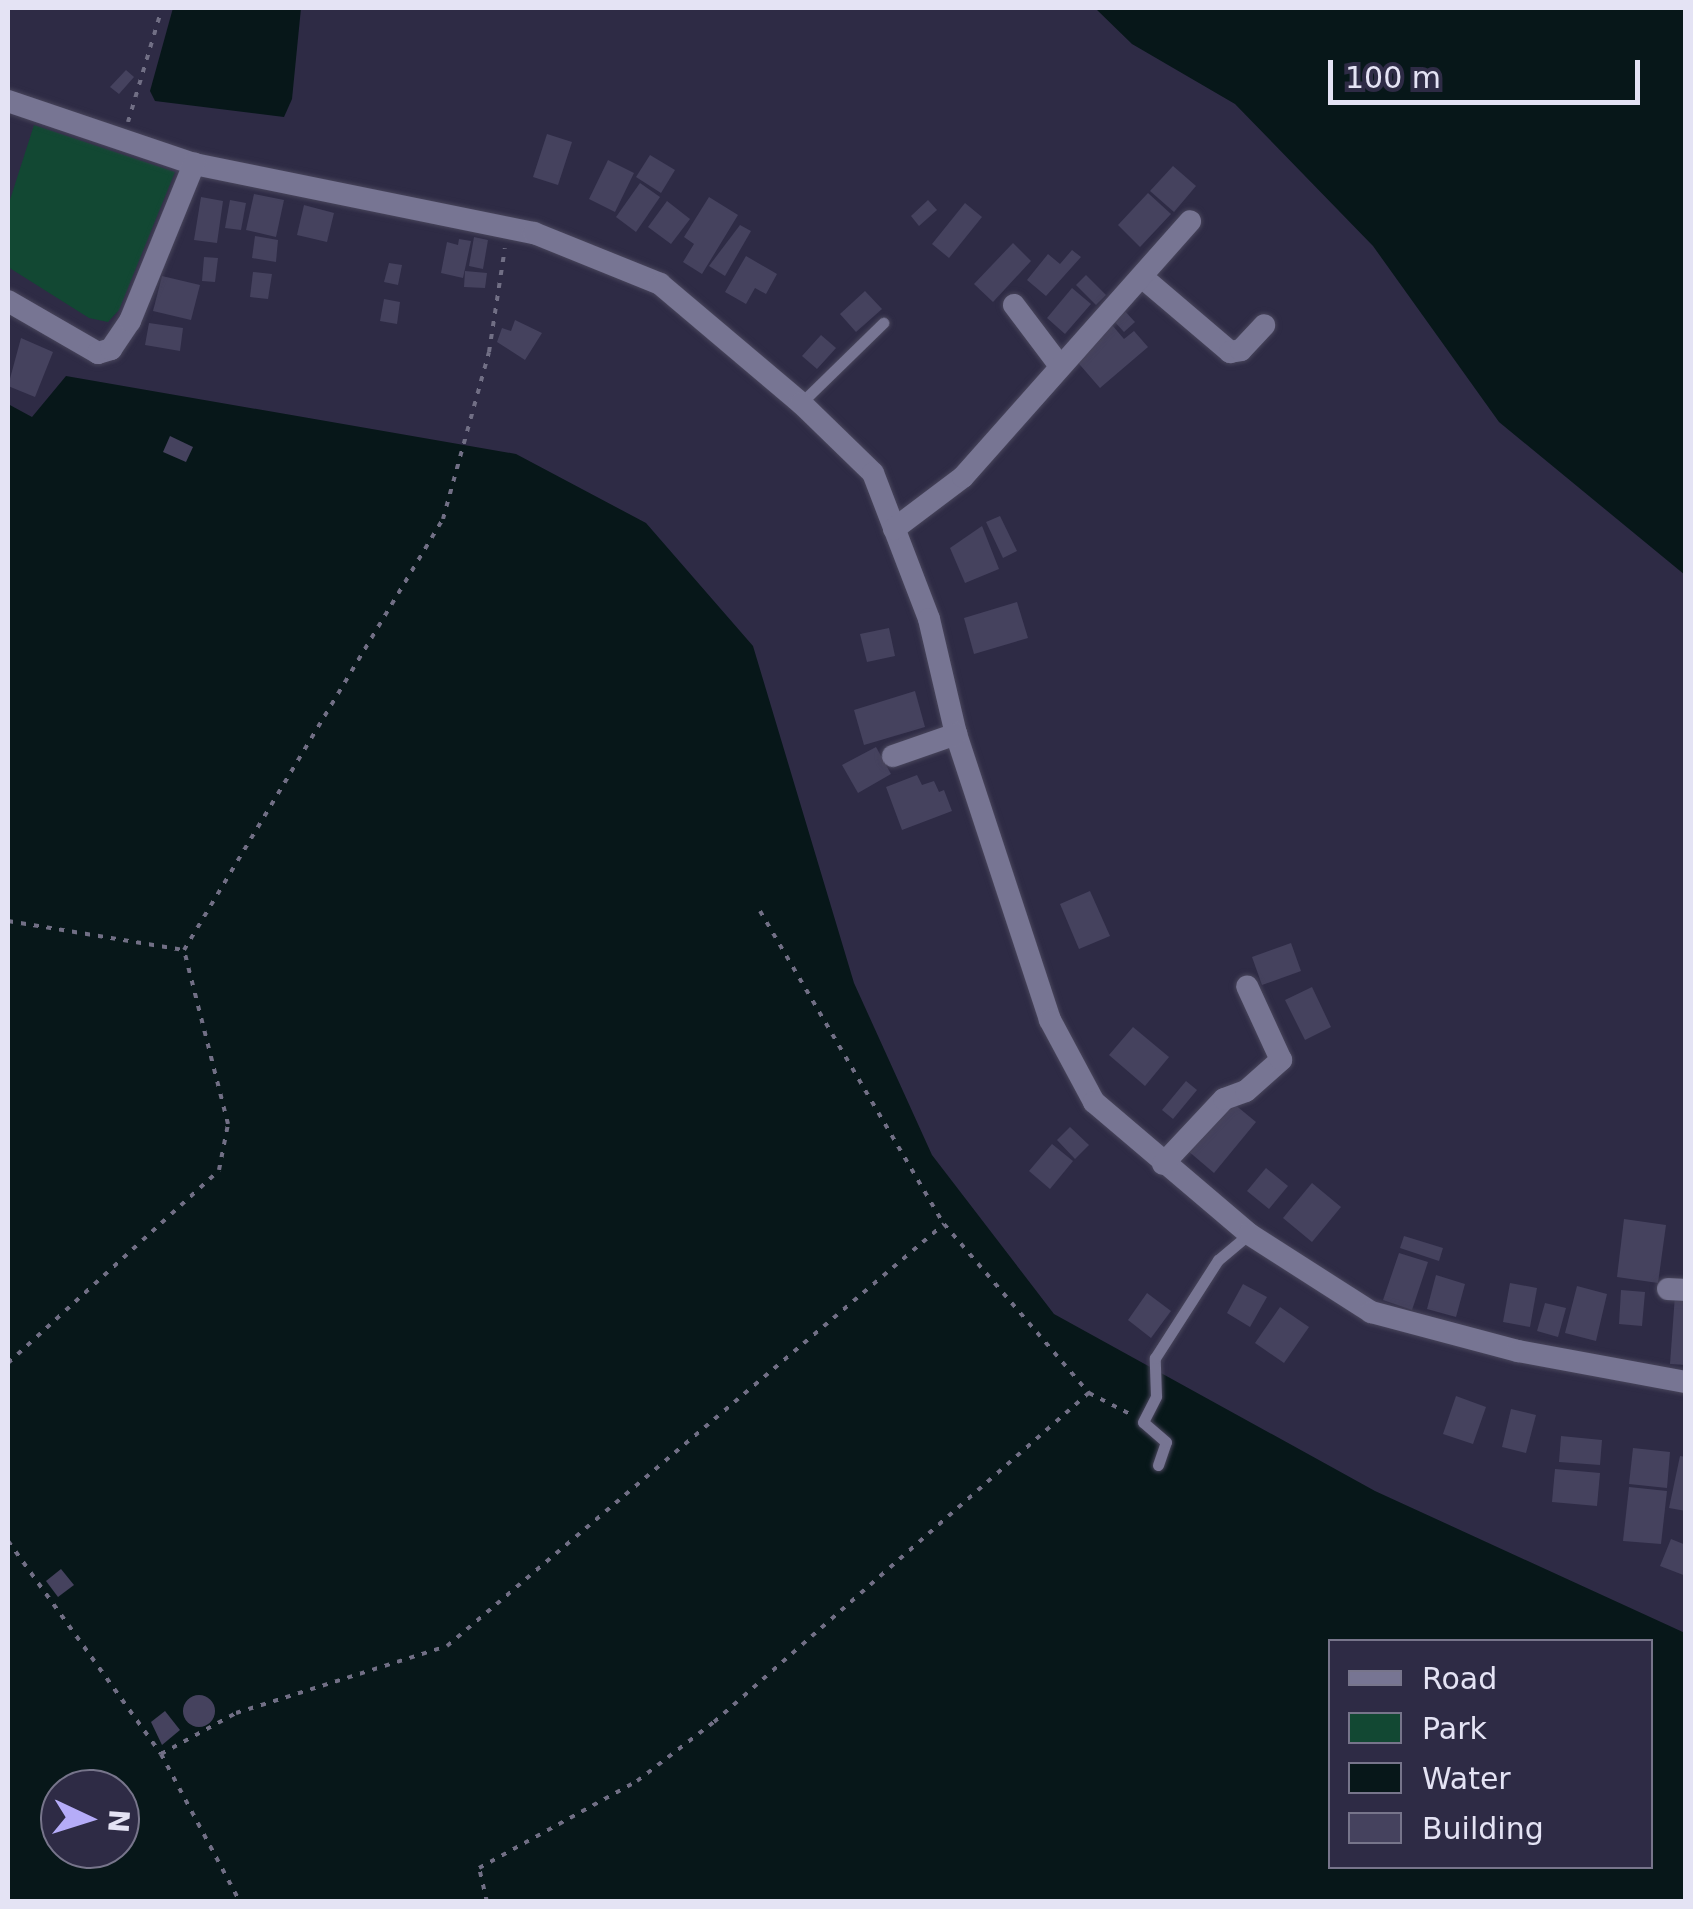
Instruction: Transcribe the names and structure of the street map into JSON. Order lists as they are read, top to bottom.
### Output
{
  "legend": [
    "Road",
    "Park",
    "Water",
    "Building"
  ],
  "scale_bar": "100 m",
  "north": "right"
}
